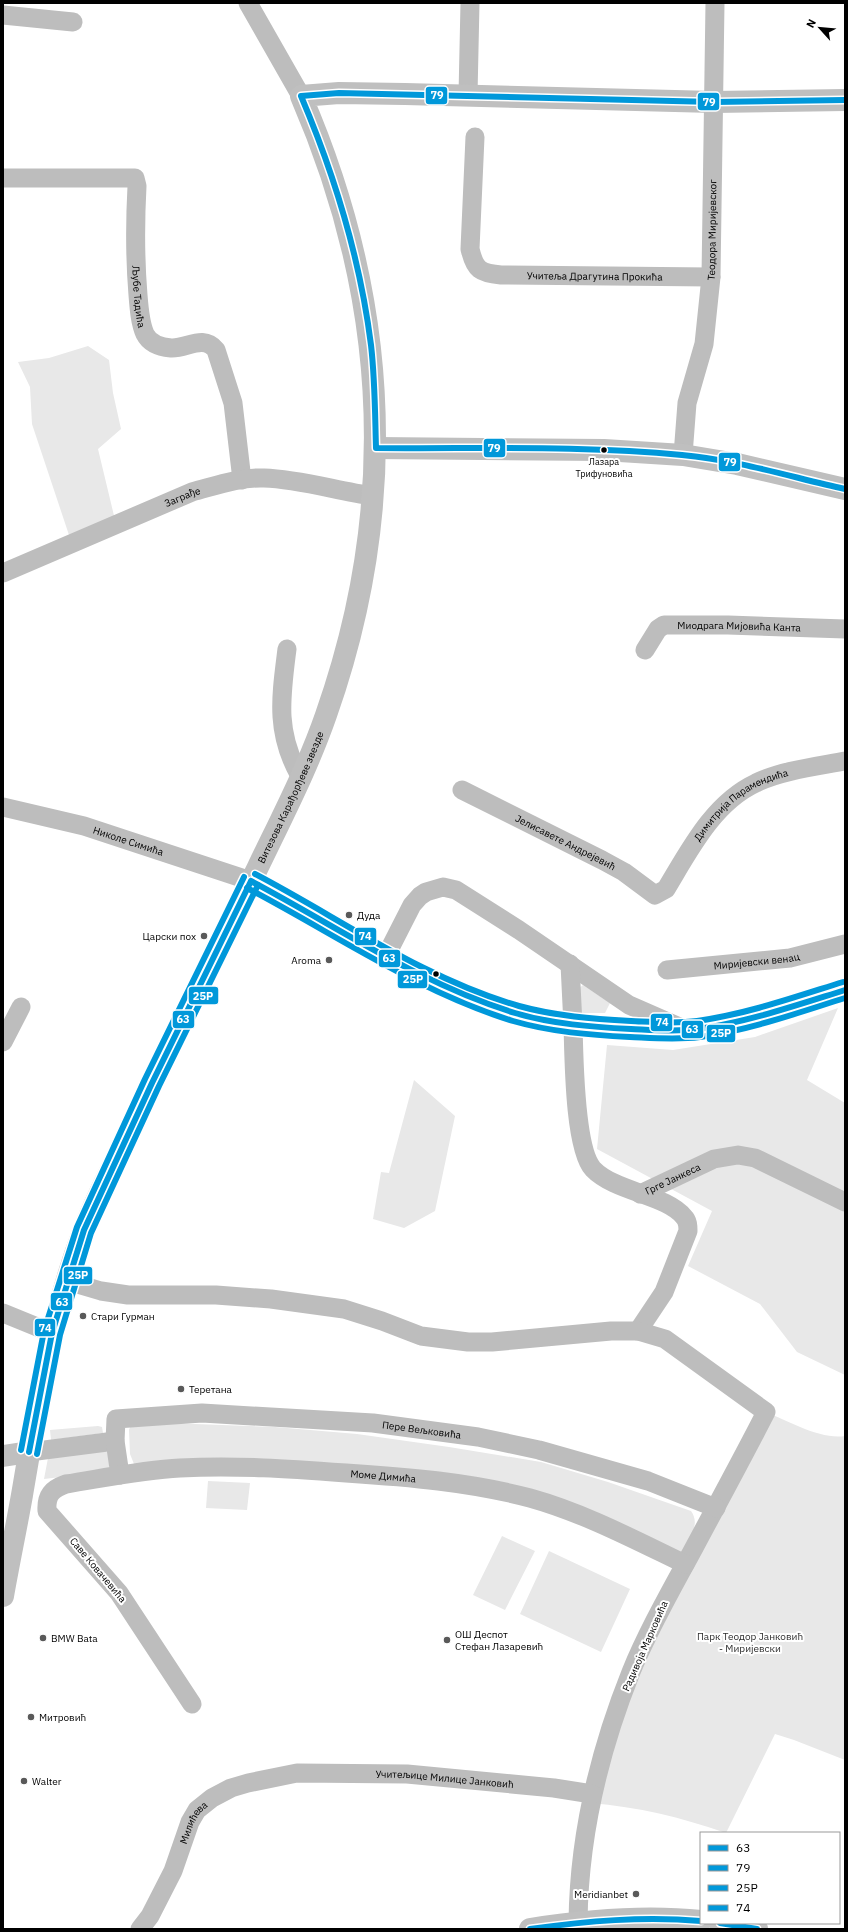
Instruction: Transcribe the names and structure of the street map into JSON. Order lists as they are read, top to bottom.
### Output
{
  "streets": {
    "street": [
      "Теодора Миријевског",
      "Учитеља Драгутина Прокића",
      "Љубе Тадића",
      "Заграђе",
      "Миодрага Мијовића Канта",
      "Витезова Карађорђеве звезде",
      "Димитрија Парамендића",
      "Николе Симића",
      "Јелисавете Андрејевић",
      "Миријевски венац",
      "Грге Јанкеса",
      "Пере Вељковића",
      "Моме Димића",
      "Саве Ковачевића",
      "Радивоја Марковића",
      "Учитељице Милице Јанковић",
      "Милићева"
    ]
  },
  "crossings": [
    ["Теодора Миријевског", "Учитеља Драгутина Прокића"],
    ["Љубе Тадића", "Заграђе"],
    ["Заграђе", "Витезова Карађорђеве звезде"],
    ["Витезова Карађорђеве звезде", "Николе Симића"],
    ["Димитрија Парамендића", "Јелисавете Андрејевић"],
    ["Пере Вељковића", "Радивоја Марковића"],
    ["Моме Димића", "Саве Ковачевића"],
    ["Моме Димића", "Радивоја Марковића"],
    ["Радивоја Марковића", "Учитељице Милице Јанковић"],
    ["Учитељице Милице Јанковић", "Милићева"]
  ],
  "parks": ["Парк Теодор Јанковић - Миријевски"],
  "places": [
    "Лазара Трифуновића",
    "Дуда",
    "Царски пох",
    "Aroma",
    "Стари Гурман",
    "Теретана",
    "BMW Bata",
    "ОШ Деспот Стефан Лазаревић",
    "Митровић",
    "Walter",
    "Meridianbet"
  ],
  "lines": [
    "transit line 79",
    "transit line 74",
    "transit line 63",
    "transit line 25P"
  ],
  "legend": [
    "63",
    "79",
    "25P",
    "74"
  ],
  "north": "top left"
}
